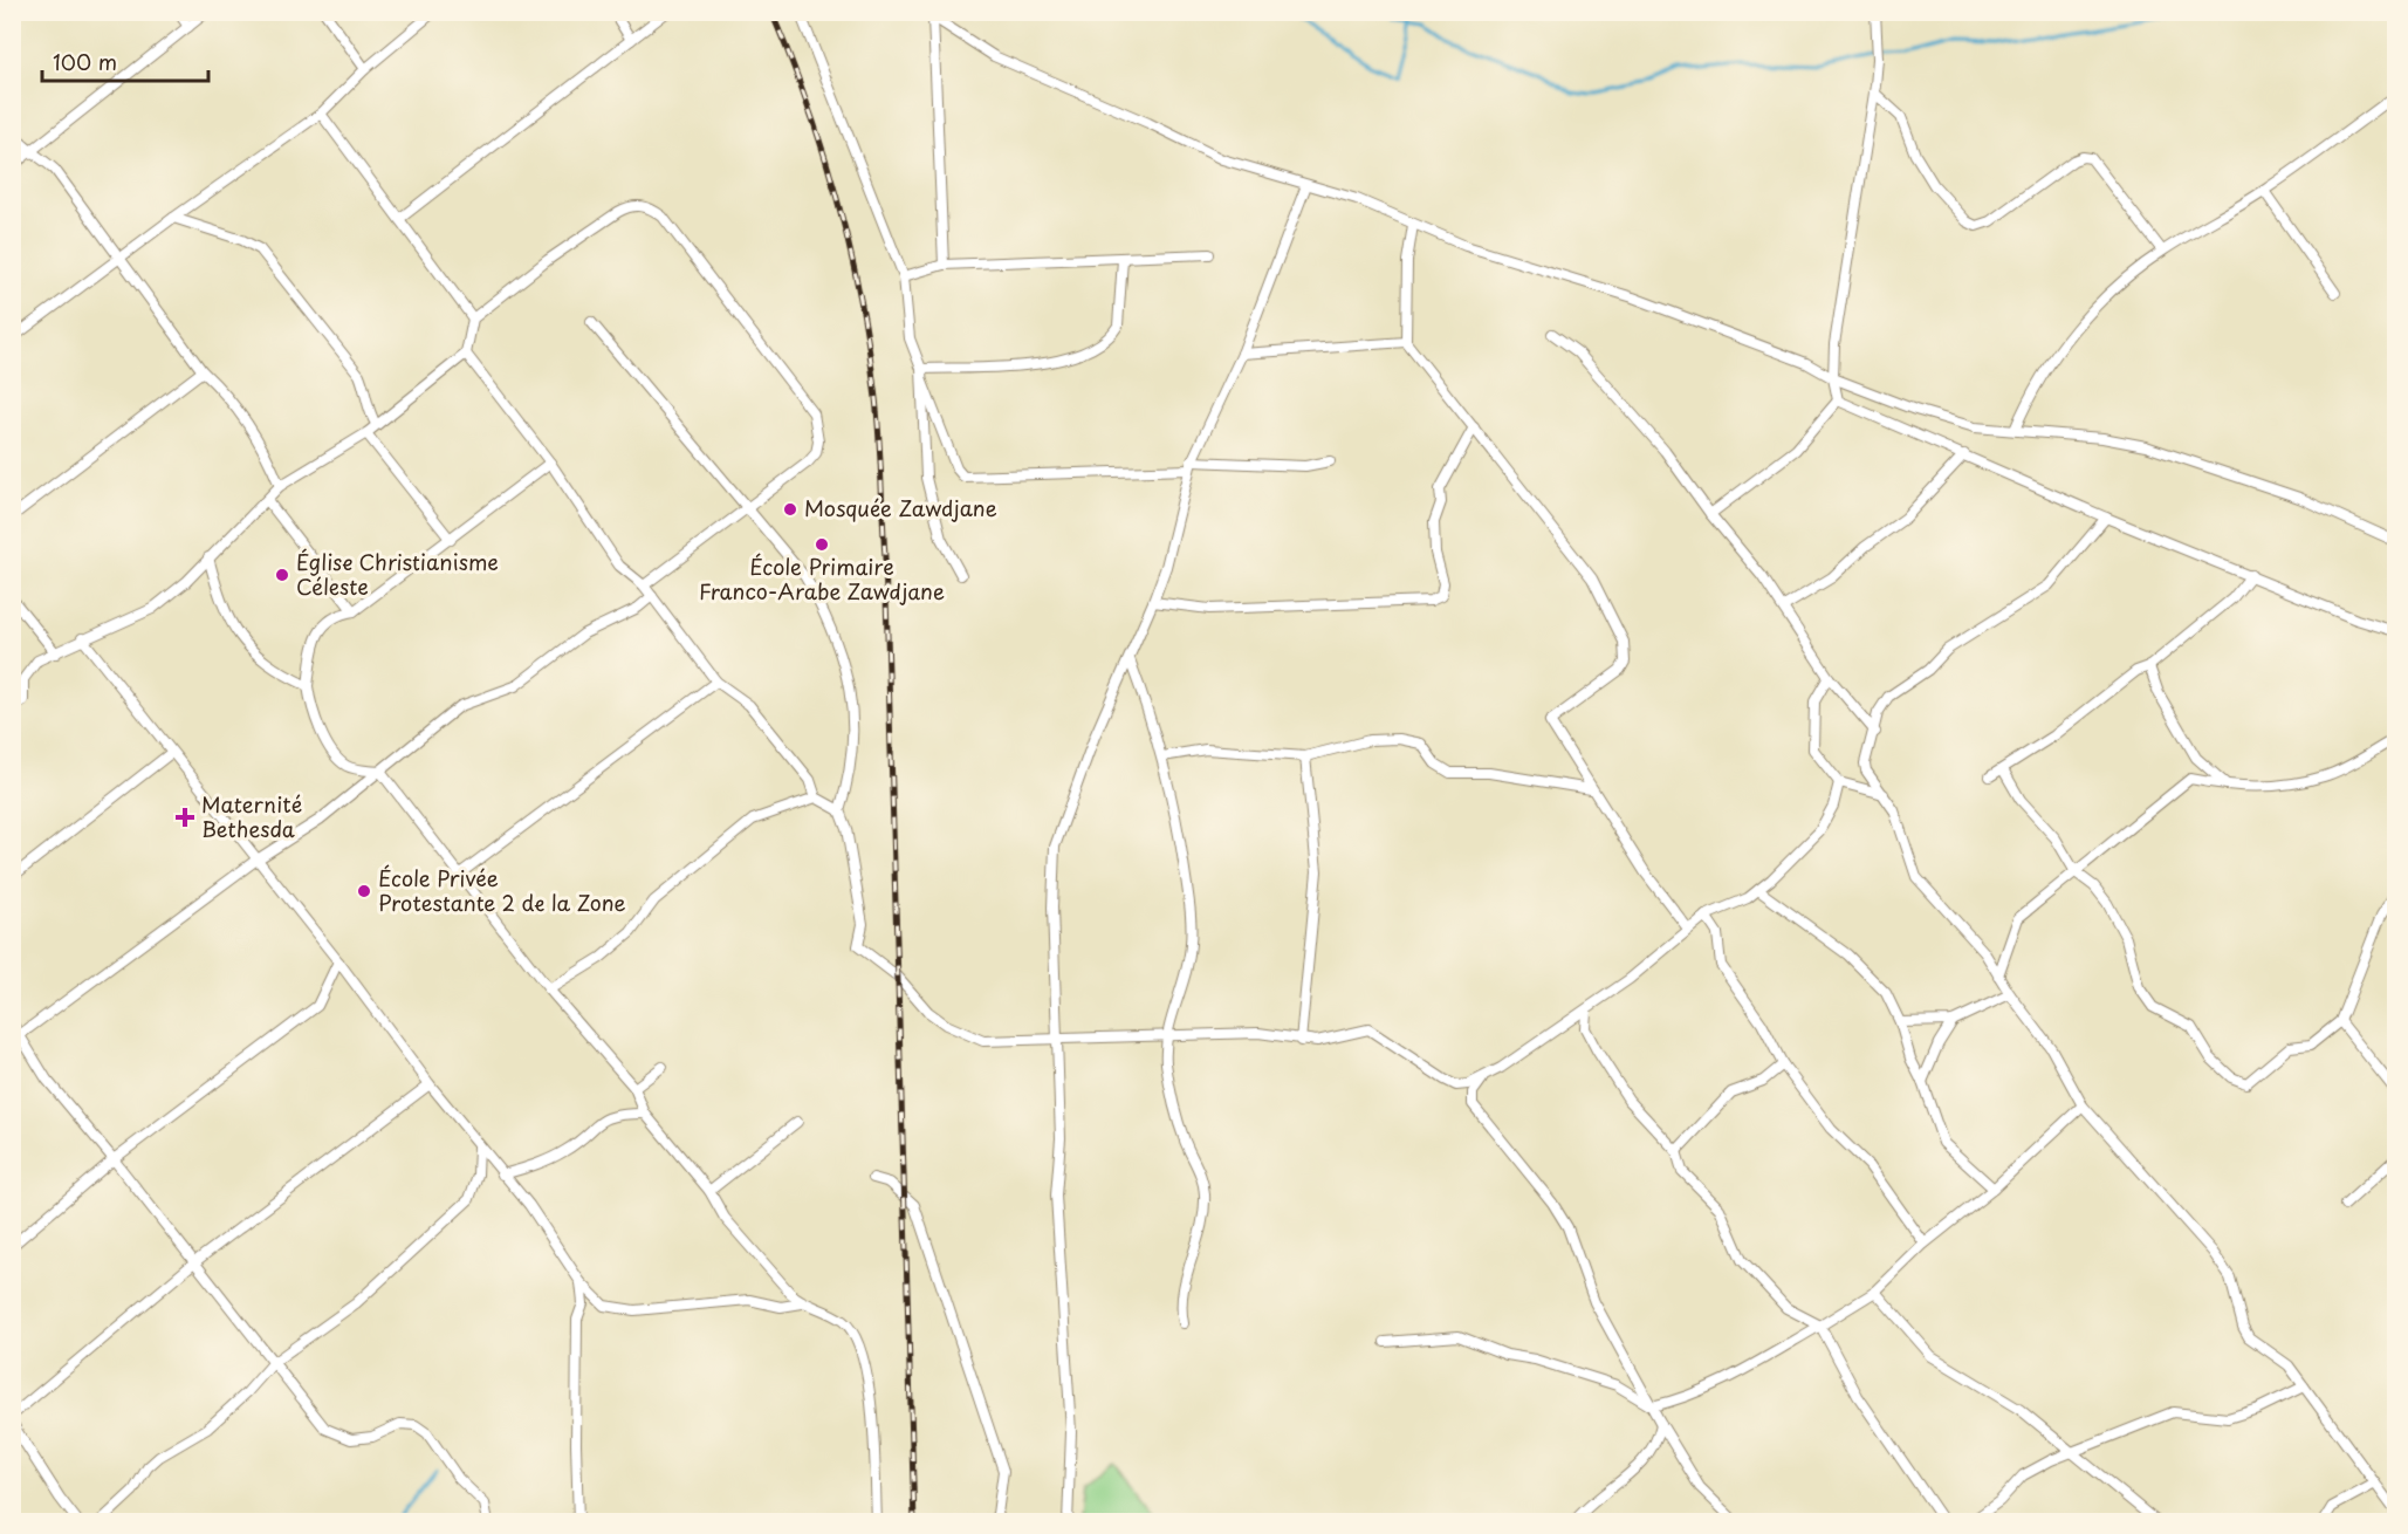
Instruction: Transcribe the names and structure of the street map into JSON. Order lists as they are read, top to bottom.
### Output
{
  "places": {
    "other": [
      "Mosquée Zawdjane",
      "École Primaire Franco-Arabe Zawdjane",
      "Église Christianisme Céleste",
      "École Privée Protestante 2 de la Zone"
    ],
    "health": ["Maternité Bethesda"]
  },
  "scale_bar": "100 m"
}
